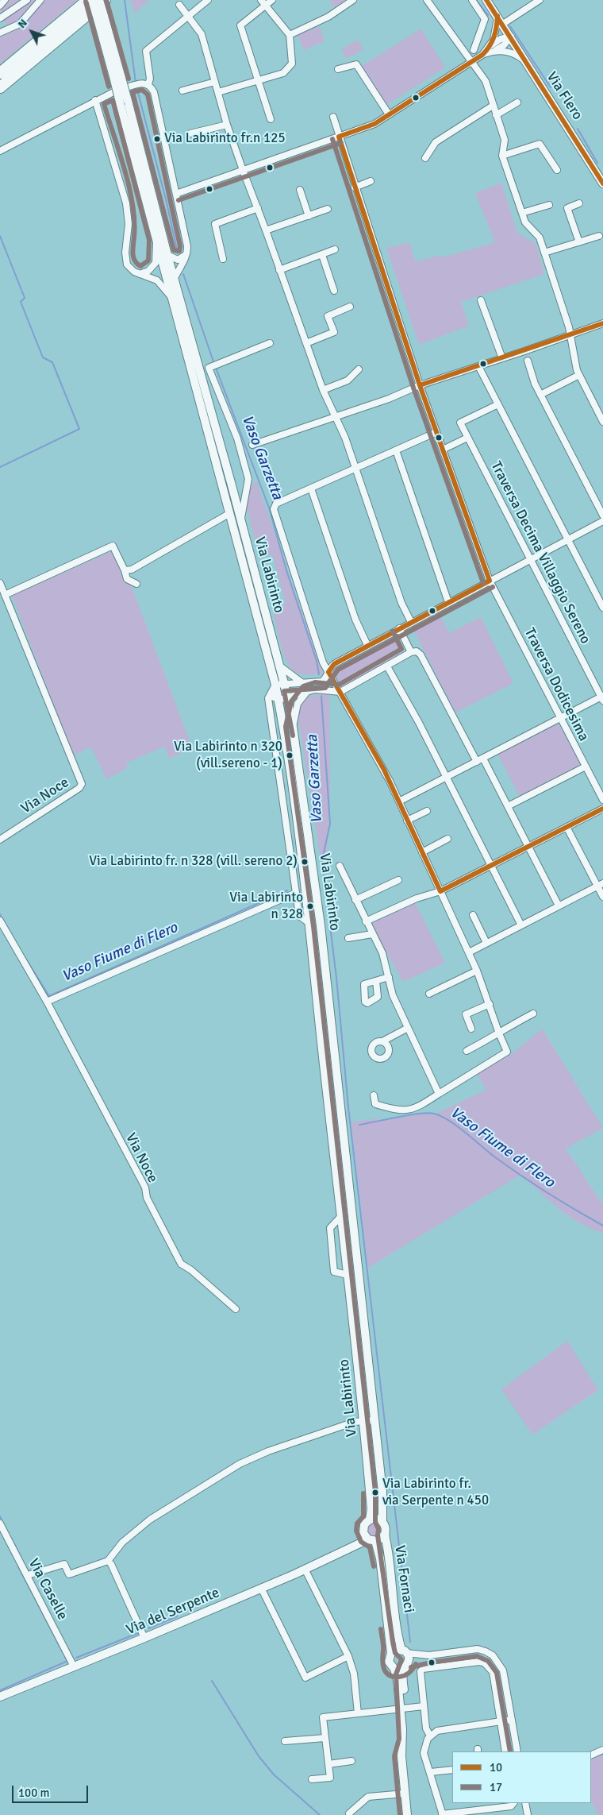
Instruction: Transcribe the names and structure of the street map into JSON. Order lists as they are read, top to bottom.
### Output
{
  "streets": {
    "street": [
      "Via Flero",
      "Traversa Decima Villaggio Sereno",
      "Via Labirinto",
      "Traversa Dodicesima",
      "Via Noce",
      "Via Fornaci",
      "Via Caselle",
      "Via del Serpente"
    ]
  },
  "crossings": [
    ["Via Labirinto", "Via Fornaci"],
    ["Via Labirinto", "Via del Serpente"],
    ["Via Fornaci", "Via del Serpente"],
    ["Via Caselle", "Via del Serpente"]
  ],
  "water": ["Vaso Garzetta", "Vaso Fiume di Flero"],
  "places": [
    "Via Labirinto fr.n 125",
    "Via Labirinto n 320 (vill.sereno - 1)",
    "Via Labirinto fr. n 328 (vill. sereno 2)",
    "Via Labirinto n 328",
    "Via Labirinto fr. via Serpente n 450"
  ],
  "lines": ["transit line 10", "transit line 17"],
  "legend": ["10", "17"],
  "scale_bar": "100 m",
  "north": "top left"
}
